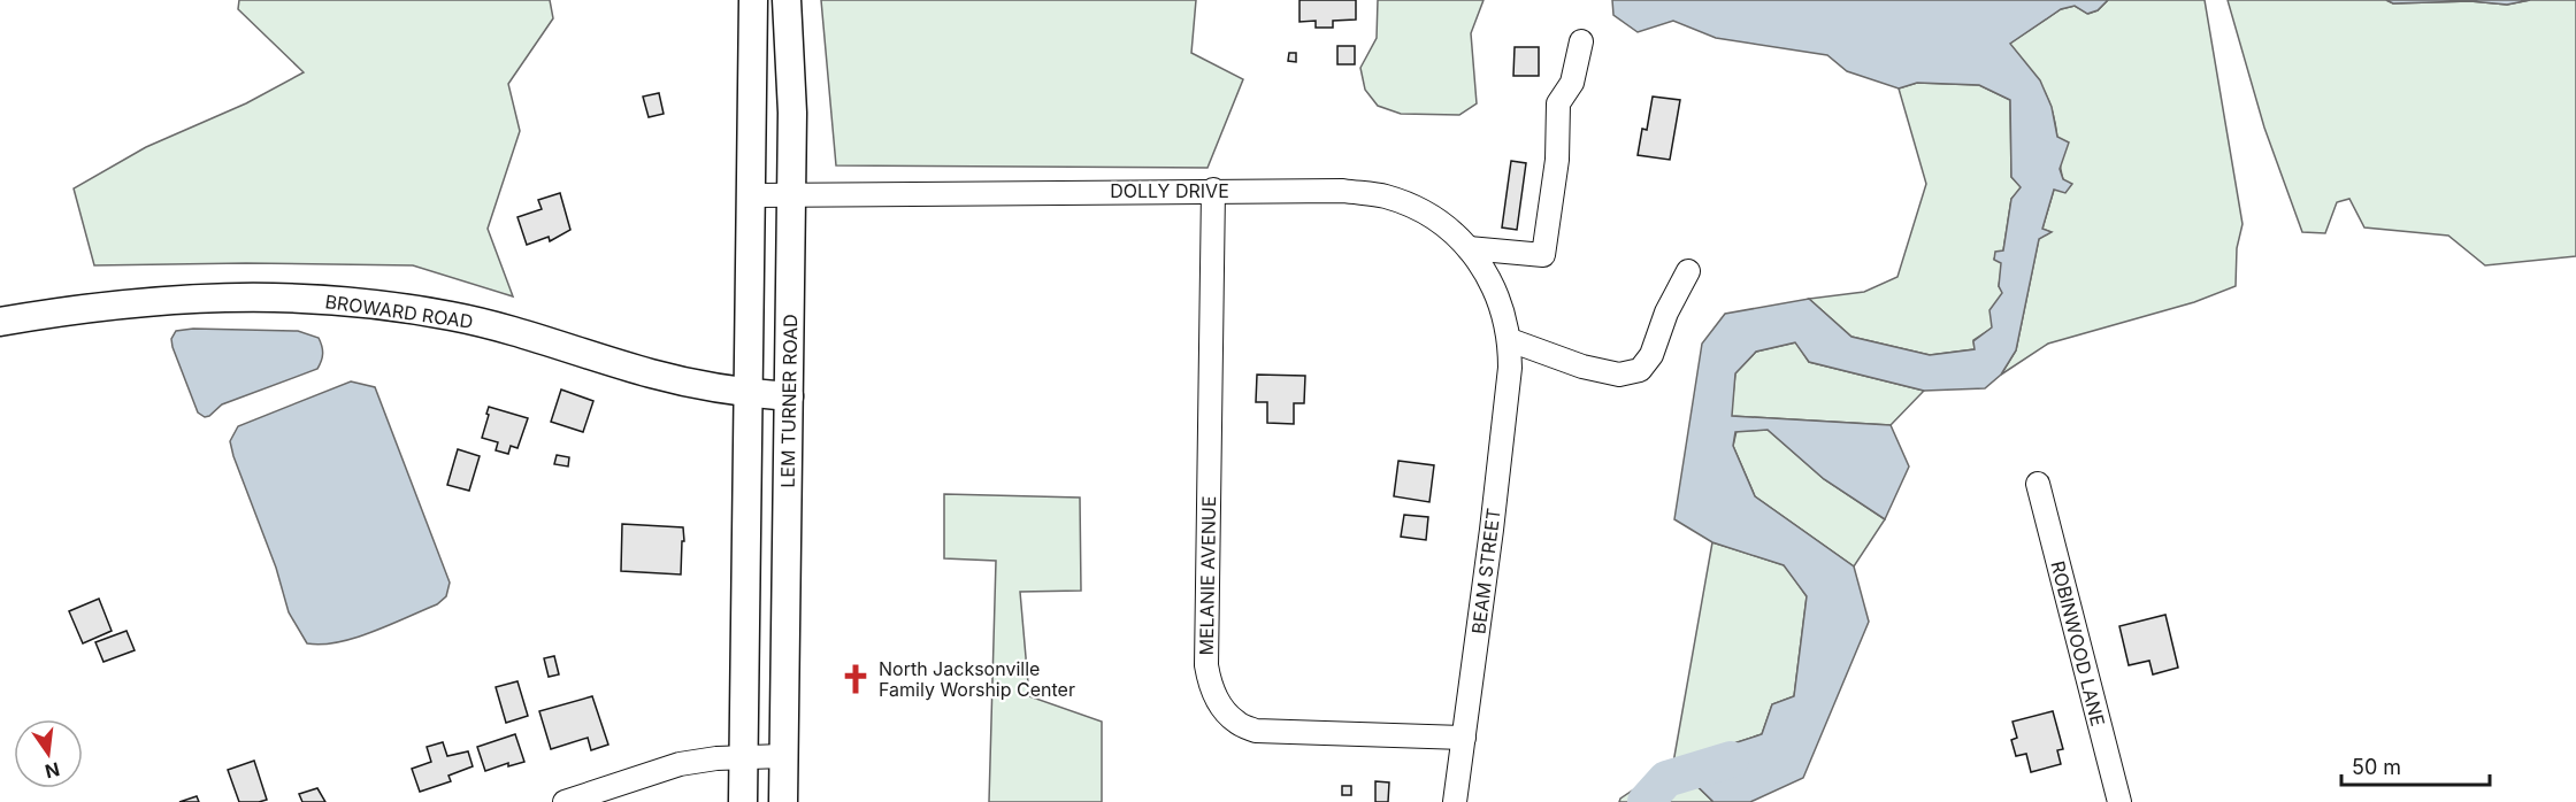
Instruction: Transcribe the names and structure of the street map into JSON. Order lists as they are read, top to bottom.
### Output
{
  "streets": {
    "main road": ["BROWARD ROAD", "LEM TURNER ROAD"],
    "street": [
      "DOLLY DRIVE",
      "BEAM STREET",
      "MELANIE AVENUE",
      "ROBINWOOD LANE"
    ]
  },
  "crossings": [
    ["DOLLY DRIVE", "LEM TURNER ROAD"],
    ["DOLLY DRIVE", "BEAM STREET"],
    ["DOLLY DRIVE", "MELANIE AVENUE"],
    ["BROWARD ROAD", "LEM TURNER ROAD"],
    ["BEAM STREET", "MELANIE AVENUE"]
  ],
  "places": {
    "church": ["North Jacksonville Family Worship Center"]
  },
  "scale_bar": "50 m",
  "north": "bottom"
}
